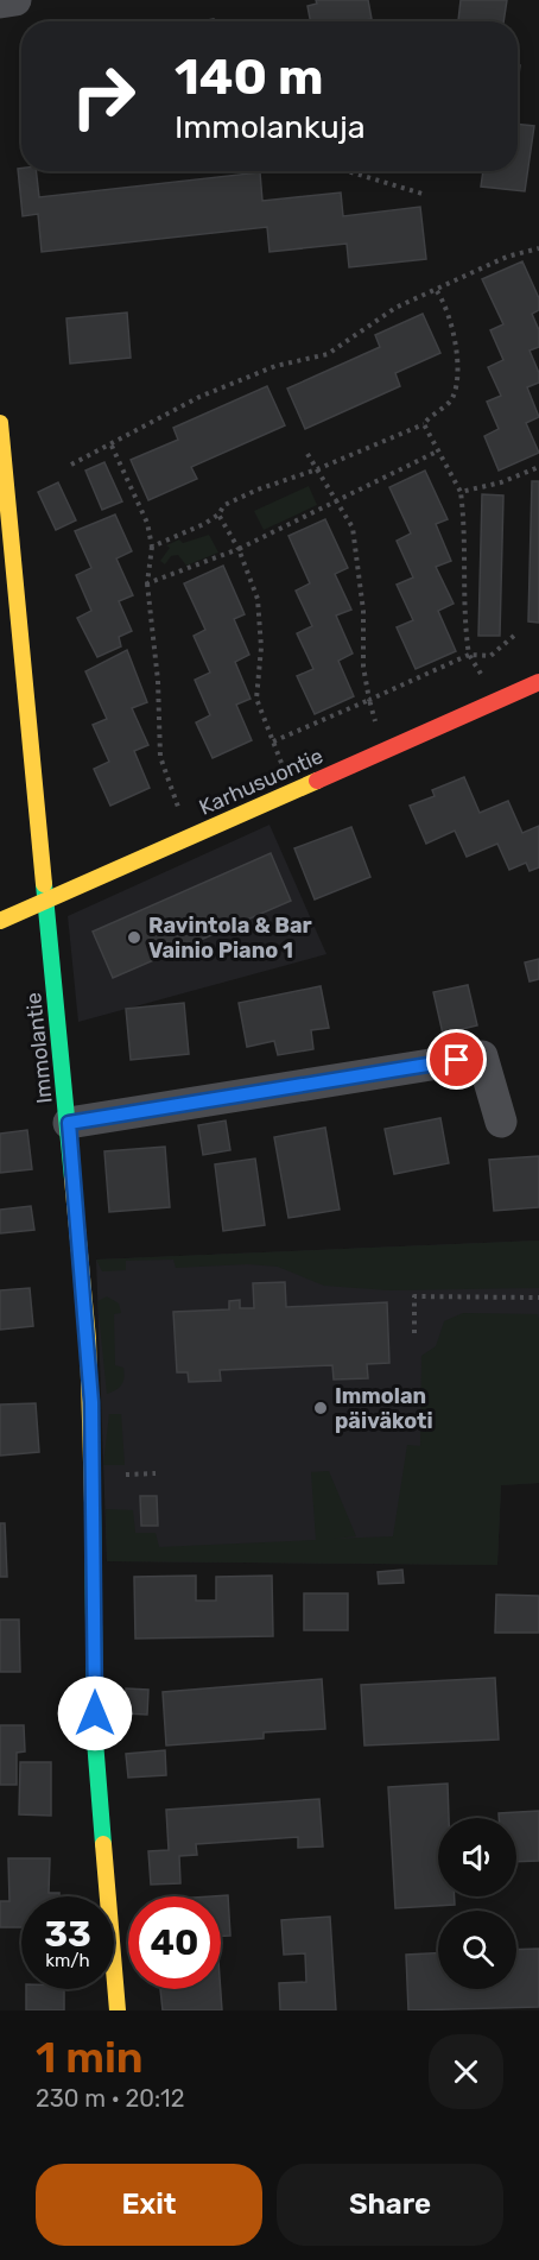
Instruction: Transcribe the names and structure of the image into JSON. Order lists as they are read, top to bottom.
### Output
{
  "streets": {
    "street": ["Karhusuontie", "Immolantie"]
  },
  "crossings": [
    ["Karhusuontie", "Immolantie"]
  ],
  "places": ["Ravintola & Bar Vainio Piano 1", "Immolan päiväkoti"],
  "page": {
    "turn": ["140 m", "Immolankuja"],
    "speed": "33 km/h",
    "limit": "40",
    "heading": ["1 min", "230 m · 20:12"],
    "buttons": ["Exit", "Share"]
  }
}
